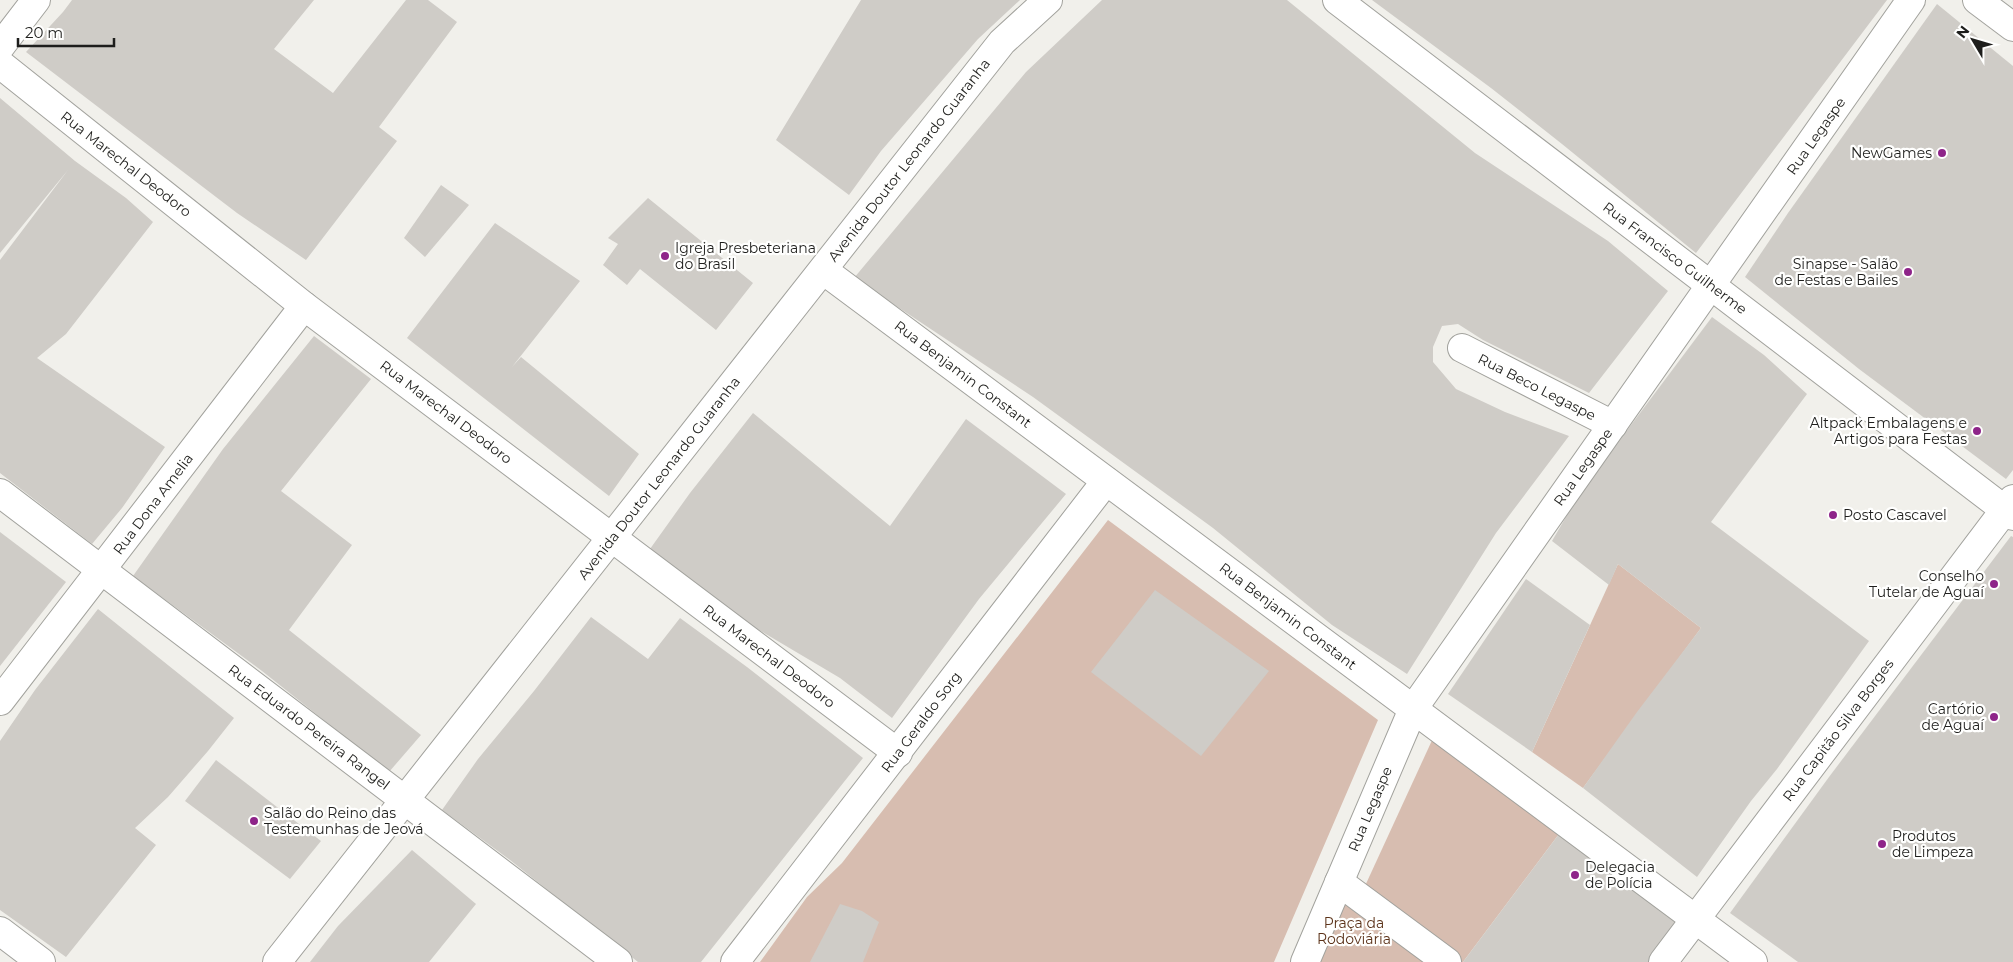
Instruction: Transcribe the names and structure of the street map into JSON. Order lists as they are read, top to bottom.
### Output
{
  "streets": {
    "street": [
      "Rua Legaspe",
      "Avenida Doutor Leonardo Guaranha",
      "Rua Marechal Deodoro",
      "Rua Francisco Guilherme",
      "Rua Benjamin Constant",
      "Rua Beco Legaspe",
      "Rua Dona Amelia",
      "Rua Geraldo Sorg",
      "Rua Eduardo Pereira Rangel",
      "Rua Capitão Silva Borges"
    ]
  },
  "crossings": [
    ["Rua Legaspe", "Rua Francisco Guilherme"],
    ["Rua Legaspe", "Rua Benjamin Constant"],
    ["Rua Legaspe", "Rua Beco Legaspe"],
    ["Avenida Doutor Leonardo Guaranha", "Rua Marechal Deodoro"],
    ["Avenida Doutor Leonardo Guaranha", "Rua Benjamin Constant"],
    ["Avenida Doutor Leonardo Guaranha", "Rua Eduardo Pereira Rangel"],
    ["Rua Marechal Deodoro", "Rua Dona Amelia"],
    ["Rua Marechal Deodoro", "Rua Geraldo Sorg"],
    ["Rua Francisco Guilherme", "Rua Capitão Silva Borges"],
    ["Rua Benjamin Constant", "Rua Geraldo Sorg"],
    ["Rua Benjamin Constant", "Rua Capitão Silva Borges"],
    ["Rua Dona Amelia", "Rua Eduardo Pereira Rangel"]
  ],
  "parks": ["Praça da Rodoviária"],
  "places": [
    "NewGames",
    "Igreja Presbeteriana do Brasil",
    "Sinapse - Salão de Festas e Bailes",
    "Altpack Embalagens e Artigos para Festas",
    "Posto Cascavel",
    "Conselho Tutelar de Aguaí",
    "Cartório de Aguaí",
    "Salão do Reino das Testemunhas de Jeová",
    "Produtos de Limpeza",
    "Delegacia de Polícia"
  ],
  "scale_bar": "20 m",
  "north": "top left"
}
